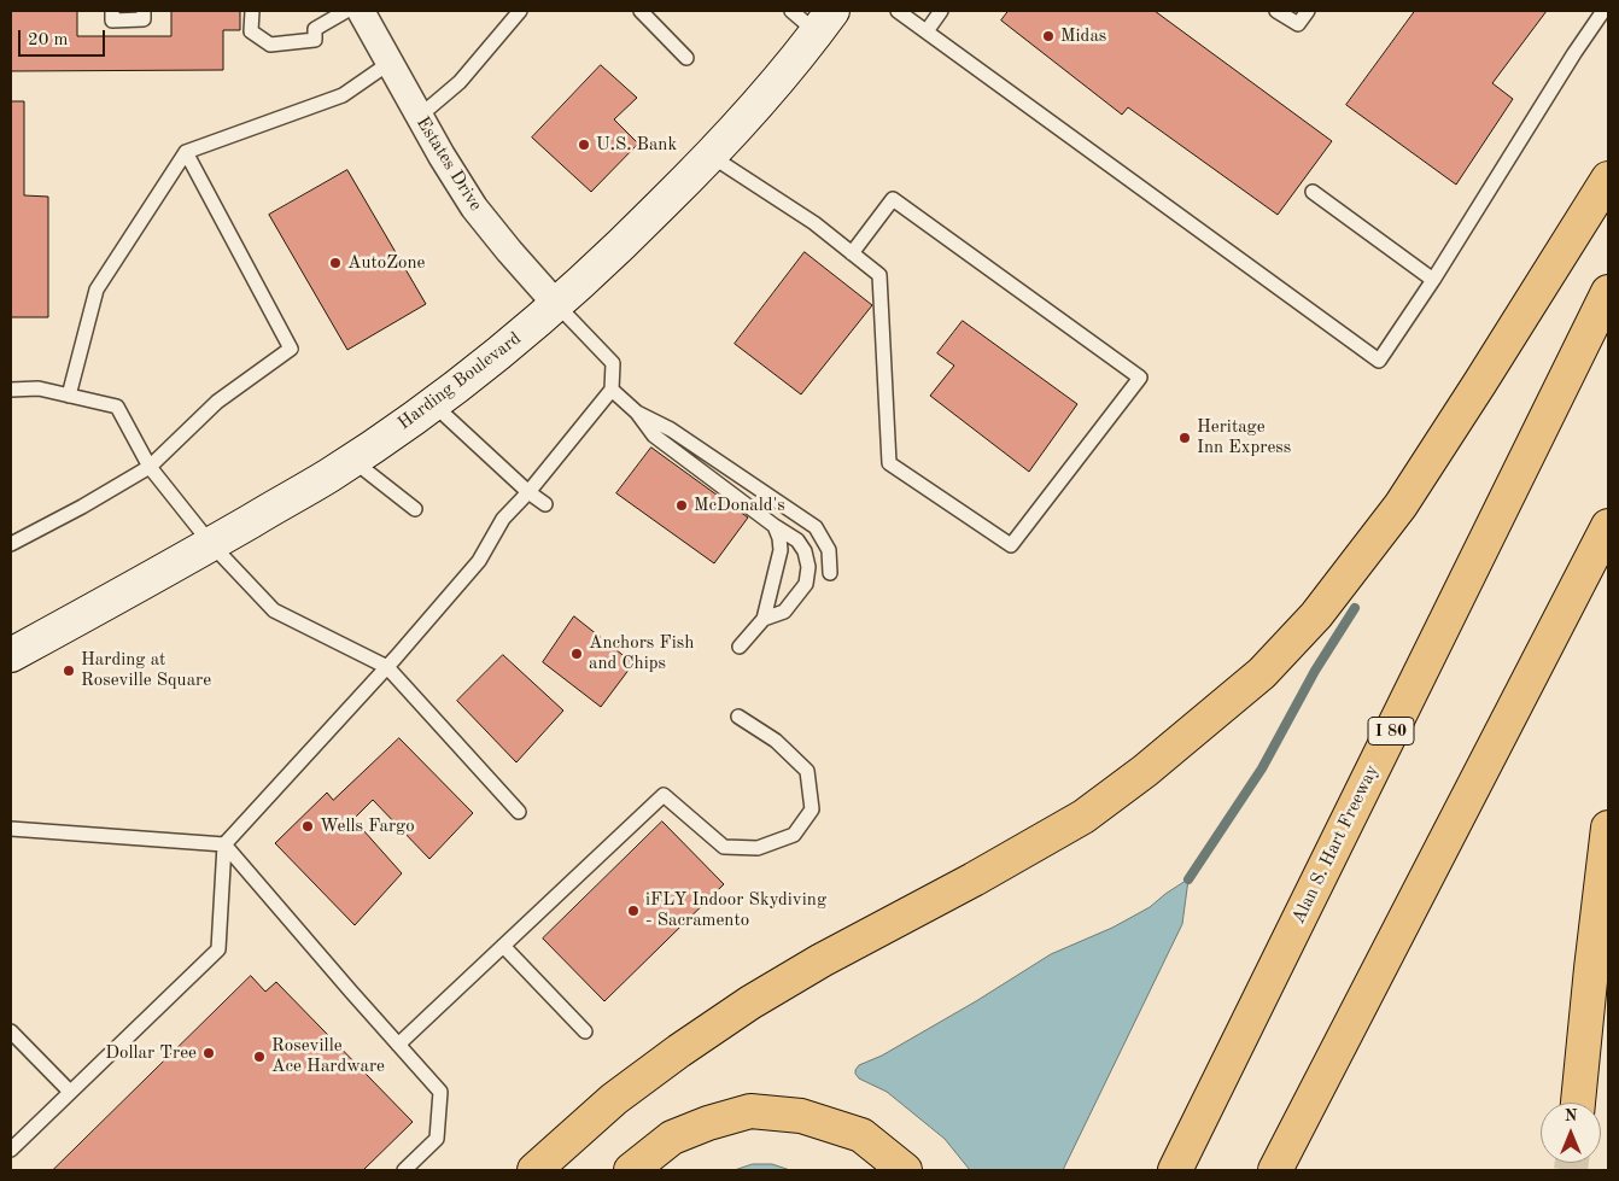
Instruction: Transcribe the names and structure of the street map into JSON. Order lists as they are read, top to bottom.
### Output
{
  "streets": {
    "highway": ["I 80", "Alan S. Hart Freeway"],
    "main road": ["Harding Boulevard"],
    "street": ["Estates Drive"]
  },
  "crossings": [
    ["Estates Drive", "Harding Boulevard"]
  ],
  "places": [
    "Midas",
    "U.S. Bank",
    "AutoZone",
    "Heritage Inn Express",
    "McDonald's",
    "Anchors Fish and Chips",
    "Harding at Roseville Square",
    "Wells Fargo",
    "iFLY Indoor Skydiving - Sacramento",
    "Dollar Tree",
    "Roseville Ace Hardware"
  ],
  "scale_bar": "20 m",
  "north": "top"
}
